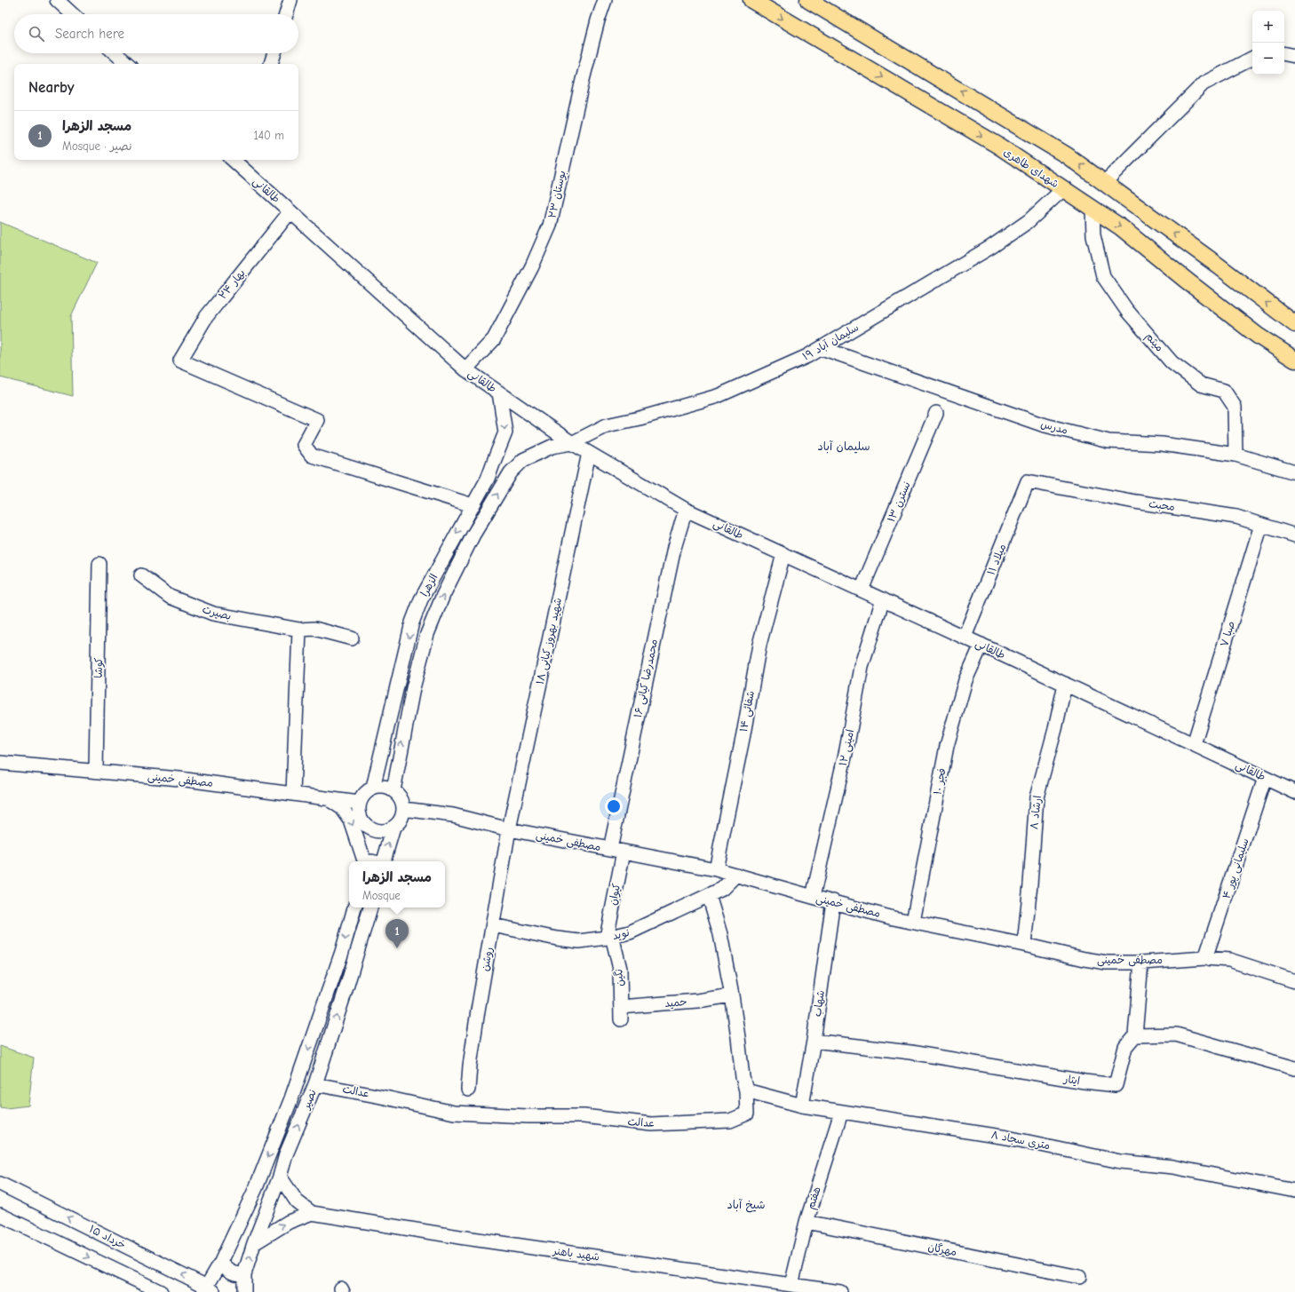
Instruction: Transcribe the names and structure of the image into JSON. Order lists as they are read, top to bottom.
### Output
{
  "streets": {
    "main road": ["شهدای طاهری"],
    "street": [
      "طالقانی",
      "بوستان ۲۳",
      "بهار ۲۴",
      "سلیمان آباد ۱۹",
      "میثم",
      "مدرس",
      "نسترن ۱۳",
      "محبت",
      "میلاد ۱۱",
      "الزهرا",
      "بصیرت",
      "صبا ۷",
      "شهید بهروز کیانی ۱۸",
      "کوشا",
      "محمدرضا کیانی ۱۶",
      "شفائی ۱۴",
      "امینی ۱۲",
      "مصطفی خمینی",
      "فجر ۱۰",
      "ارشاد ۸",
      "سلیمانی پور ۴",
      "کیوان",
      "نوید",
      "روشن",
      "نگین",
      "حمید",
      "شهاب",
      "ایثار",
      "عدالت",
      "نصیر",
      "۸ متری سجاد",
      "هفتم",
      "۱۵ خرداد",
      "مهرگان",
      "شهید باهنر"
    ]
  },
  "crossings": [
    ["شهدای طاهری", "سلیمان آباد ۱۹"],
    ["شهدای طاهری", "میثم"],
    ["طالقانی", "بوستان ۲۳"],
    ["طالقانی", "بهار ۲۴"],
    ["طالقانی", "سلیمان آباد ۱۹"],
    ["طالقانی", "نسترن ۱۳"],
    ["طالقانی", "میلاد ۱۱"],
    ["طالقانی", "الزهرا"],
    ["طالقانی", "صبا ۷"],
    ["طالقانی", "شهید بهروز کیانی ۱۸"],
    ["طالقانی", "محمدرضا کیانی ۱۶"],
    ["طالقانی", "شفائی ۱۴"],
    ["طالقانی", "امینی ۱۲"],
    ["طالقانی", "فجر ۱۰"],
    ["طالقانی", "ارشاد ۸"],
    ["طالقانی", "سلیمانی پور ۴"],
    ["بهار ۲۴", "الزهرا"],
    ["سلیمان آباد ۱۹", "مدرس"],
    ["سلیمان آباد ۱۹", "الزهرا"],
    ["میثم", "مدرس"],
    ["محبت", "میلاد ۱۱"],
    ["محبت", "صبا ۷"],
    ["الزهرا", "مصطفی خمینی"],
    ["شهید بهروز کیانی ۱۸", "مصطفی خمینی"],
    ["شهید بهروز کیانی ۱۸", "روشن"],
    ["کوشا", "مصطفی خمینی"],
    ["محمدرضا کیانی ۱۶", "مصطفی خمینی"],
    ["محمدرضا کیانی ۱۶", "کیوان"],
    ["شفائی ۱۴", "مصطفی خمینی"],
    ["امینی ۱۲", "مصطفی خمینی"],
    ["مصطفی خمینی", "فجر ۱۰"],
    ["مصطفی خمینی", "ارشاد ۸"],
    ["مصطفی خمینی", "سلیمانی پور ۴"],
    ["مصطفی خمینی", "کیوان"],
    ["مصطفی خمینی", "نوید"],
    ["مصطفی خمینی", "روشن"],
    ["مصطفی خمینی", "شهاب"],
    ["کیوان", "نوید"],
    ["کیوان", "نگین"],
    ["نوید", "روشن"],
    ["نوید", "نگین"],
    ["نوید", "عدالت"],
    ["نگین", "حمید"],
    ["حمید", "عدالت"],
    ["شهاب", "ایثار"],
    ["شهاب", "۸ متری سجاد"],
    ["عدالت", "نصیر"],
    ["عدالت", "۸ متری سجاد"],
    ["۸ متری سجاد", "هفتم"],
    ["هفتم", "مهرگان"],
    ["هفتم", "شهید باهنر"]
  ],
  "districts": ["سلیمان آباد", "شیخ آباد"],
  "page": {
    "map_buttons": ["+", "−"],
    "search": "Search here",
    "heading": "Nearby",
    "list": [
      {
        "mark": "1",
        "name": "مسجد الزهرا",
        "note": "Mosque · نصیر",
        "value": "140 m"
      }
    ],
    "popup": ["مسجد الزهرا", "Mosque"],
    "pins": "1"
  }
}
